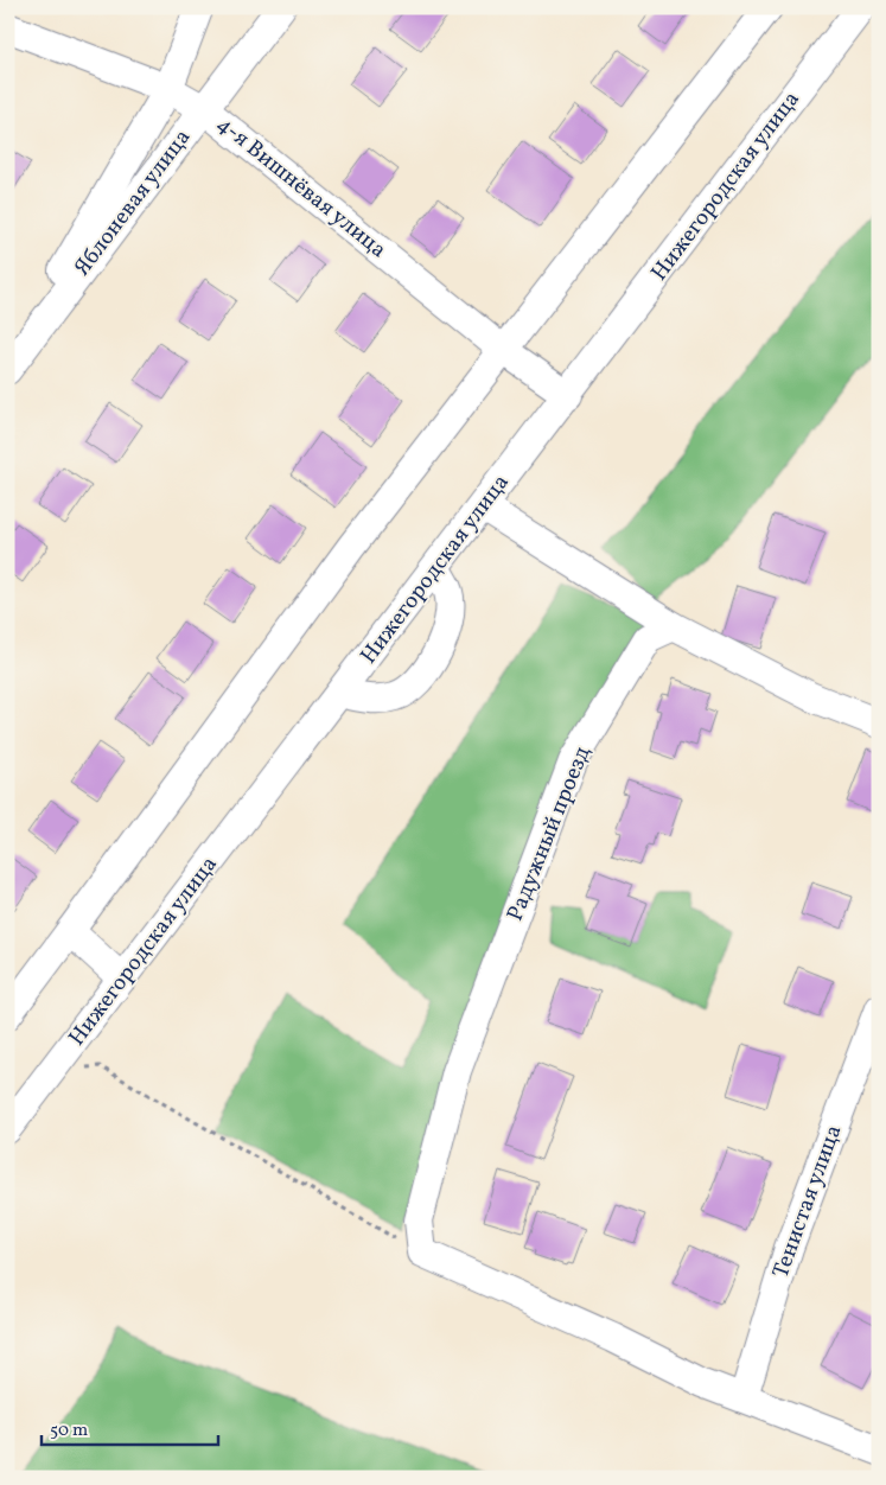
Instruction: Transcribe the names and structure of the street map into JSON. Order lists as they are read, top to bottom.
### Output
{
  "streets": {
    "street": [
      "Нижегородская улица",
      "4-я Вишнёвая улица",
      "Яблоневая улица",
      "Радужный проезд",
      "Тенистая улица"
    ]
  },
  "crossings": [
    ["Нижегородская улица", "4-я Вишнёвая улица"],
    ["4-я Вишнёвая улица", "Яблоневая улица"]
  ],
  "scale_bar": "50 m"
}
